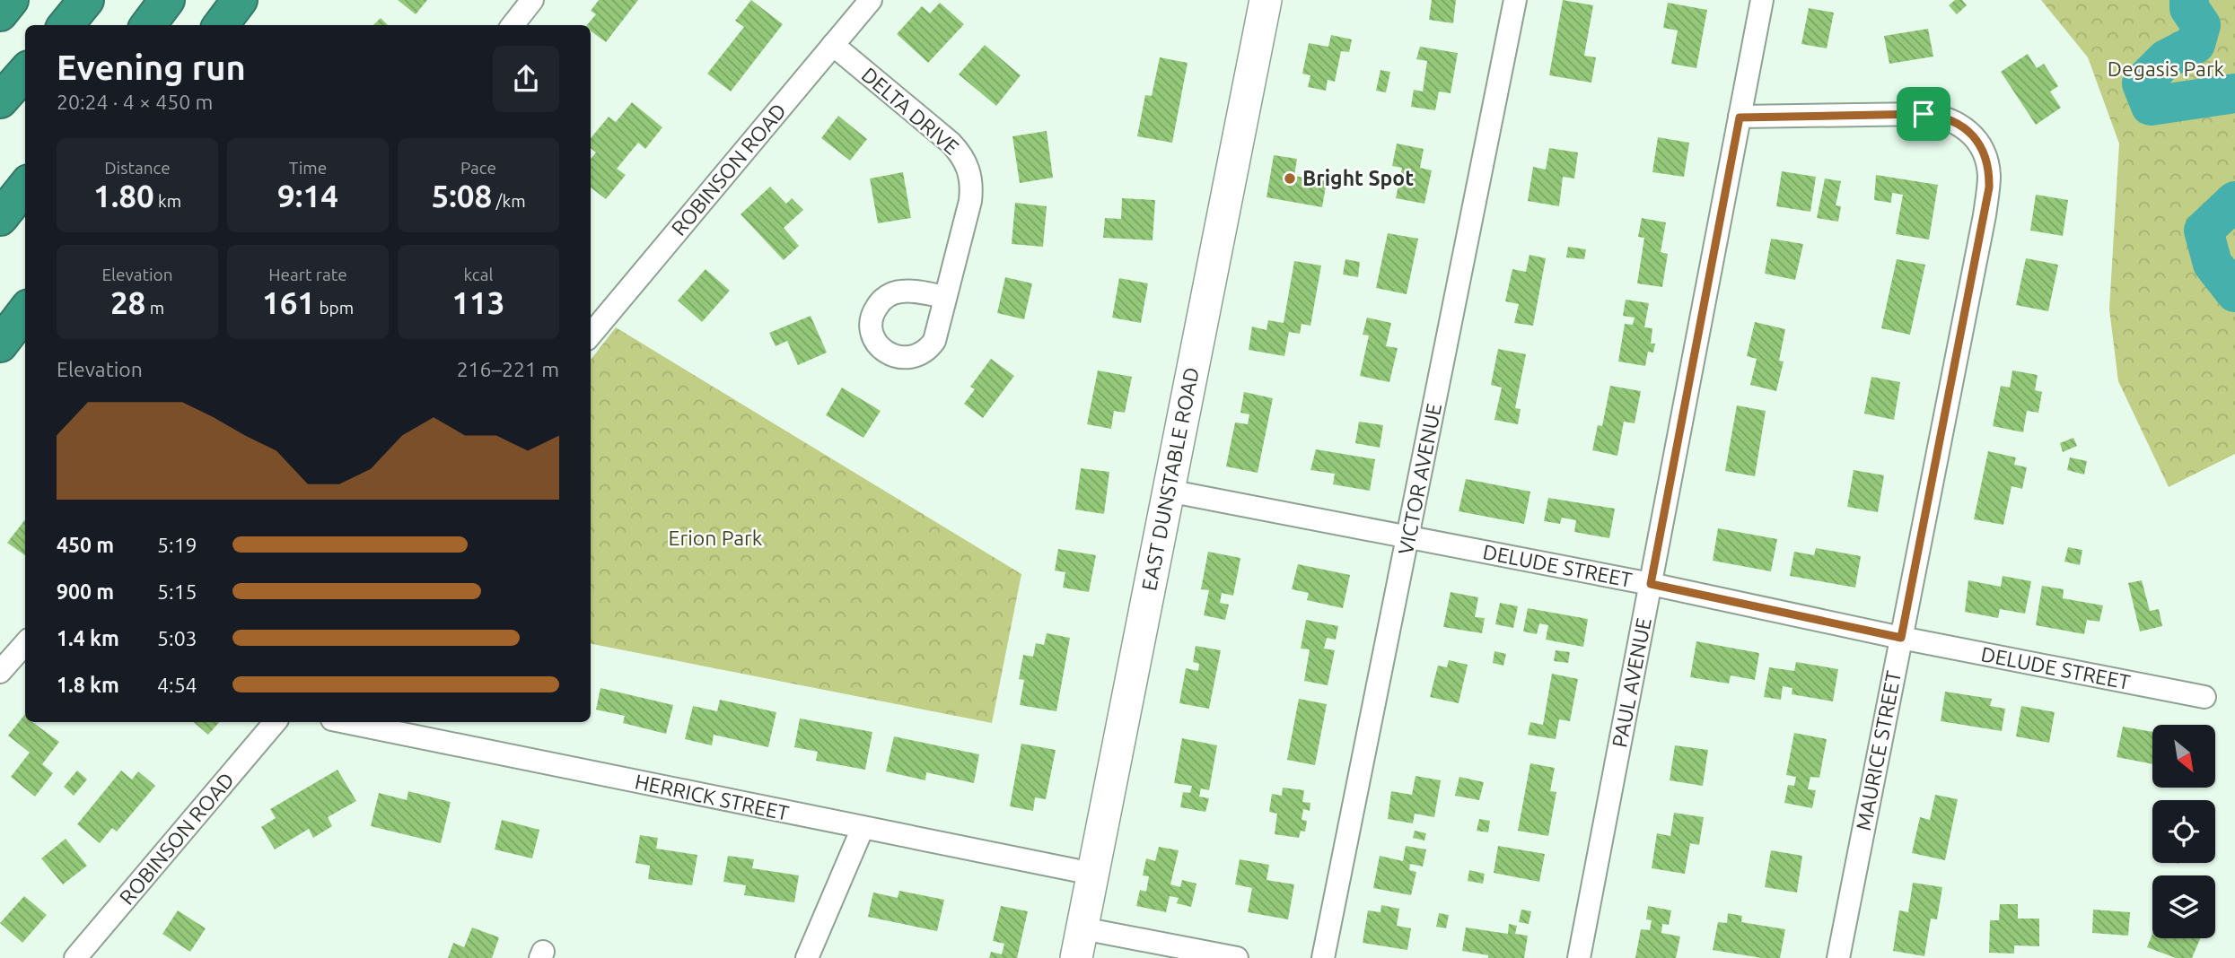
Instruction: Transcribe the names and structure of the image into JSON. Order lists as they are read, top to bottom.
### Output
{
  "streets": {
    "street": [
      "DELTA DRIVE",
      "ROBINSON ROAD",
      "EAST DUNSTABLE ROAD",
      "VICTOR AVENUE",
      "DELUDE STREET",
      "PAUL AVENUE",
      "MAURICE STREET",
      "HERRICK STREET"
    ]
  },
  "crossings": [
    ["DELTA DRIVE", "ROBINSON ROAD"],
    ["EAST DUNSTABLE ROAD", "DELUDE STREET"],
    ["EAST DUNSTABLE ROAD", "HERRICK STREET"],
    ["VICTOR AVENUE", "DELUDE STREET"],
    ["DELUDE STREET", "PAUL AVENUE"],
    ["DELUDE STREET", "MAURICE STREET"],
    ["PAUL AVENUE", "MAURICE STREET"]
  ],
  "parks": ["Degasis Park", "Erion Park"],
  "places": ["Bright Spot"],
  "north": "bottom right",
  "page": {
    "heading": ["Evening run", "20:24 · 4 × 450 m"],
    "stats": [
      ["Distance", "1.80 km"],
      ["Time", "9:14"],
      ["Pace", "5:08 /km"],
      ["Elevation", "28 m"],
      ["Heart rate", "161 bpm"],
      ["kcal", "113"]
    ],
    "chart": ["Elevation", "216–221 m"],
    "list": [
      {
        "name": "450 m",
        "note": "5:19"
      },
      {
        "name": "900 m",
        "note": "5:15"
      },
      {
        "name": "1.4 km",
        "note": "5:03"
      },
      {
        "name": "1.8 km",
        "note": "4:54"
      }
    ]
  }
}
